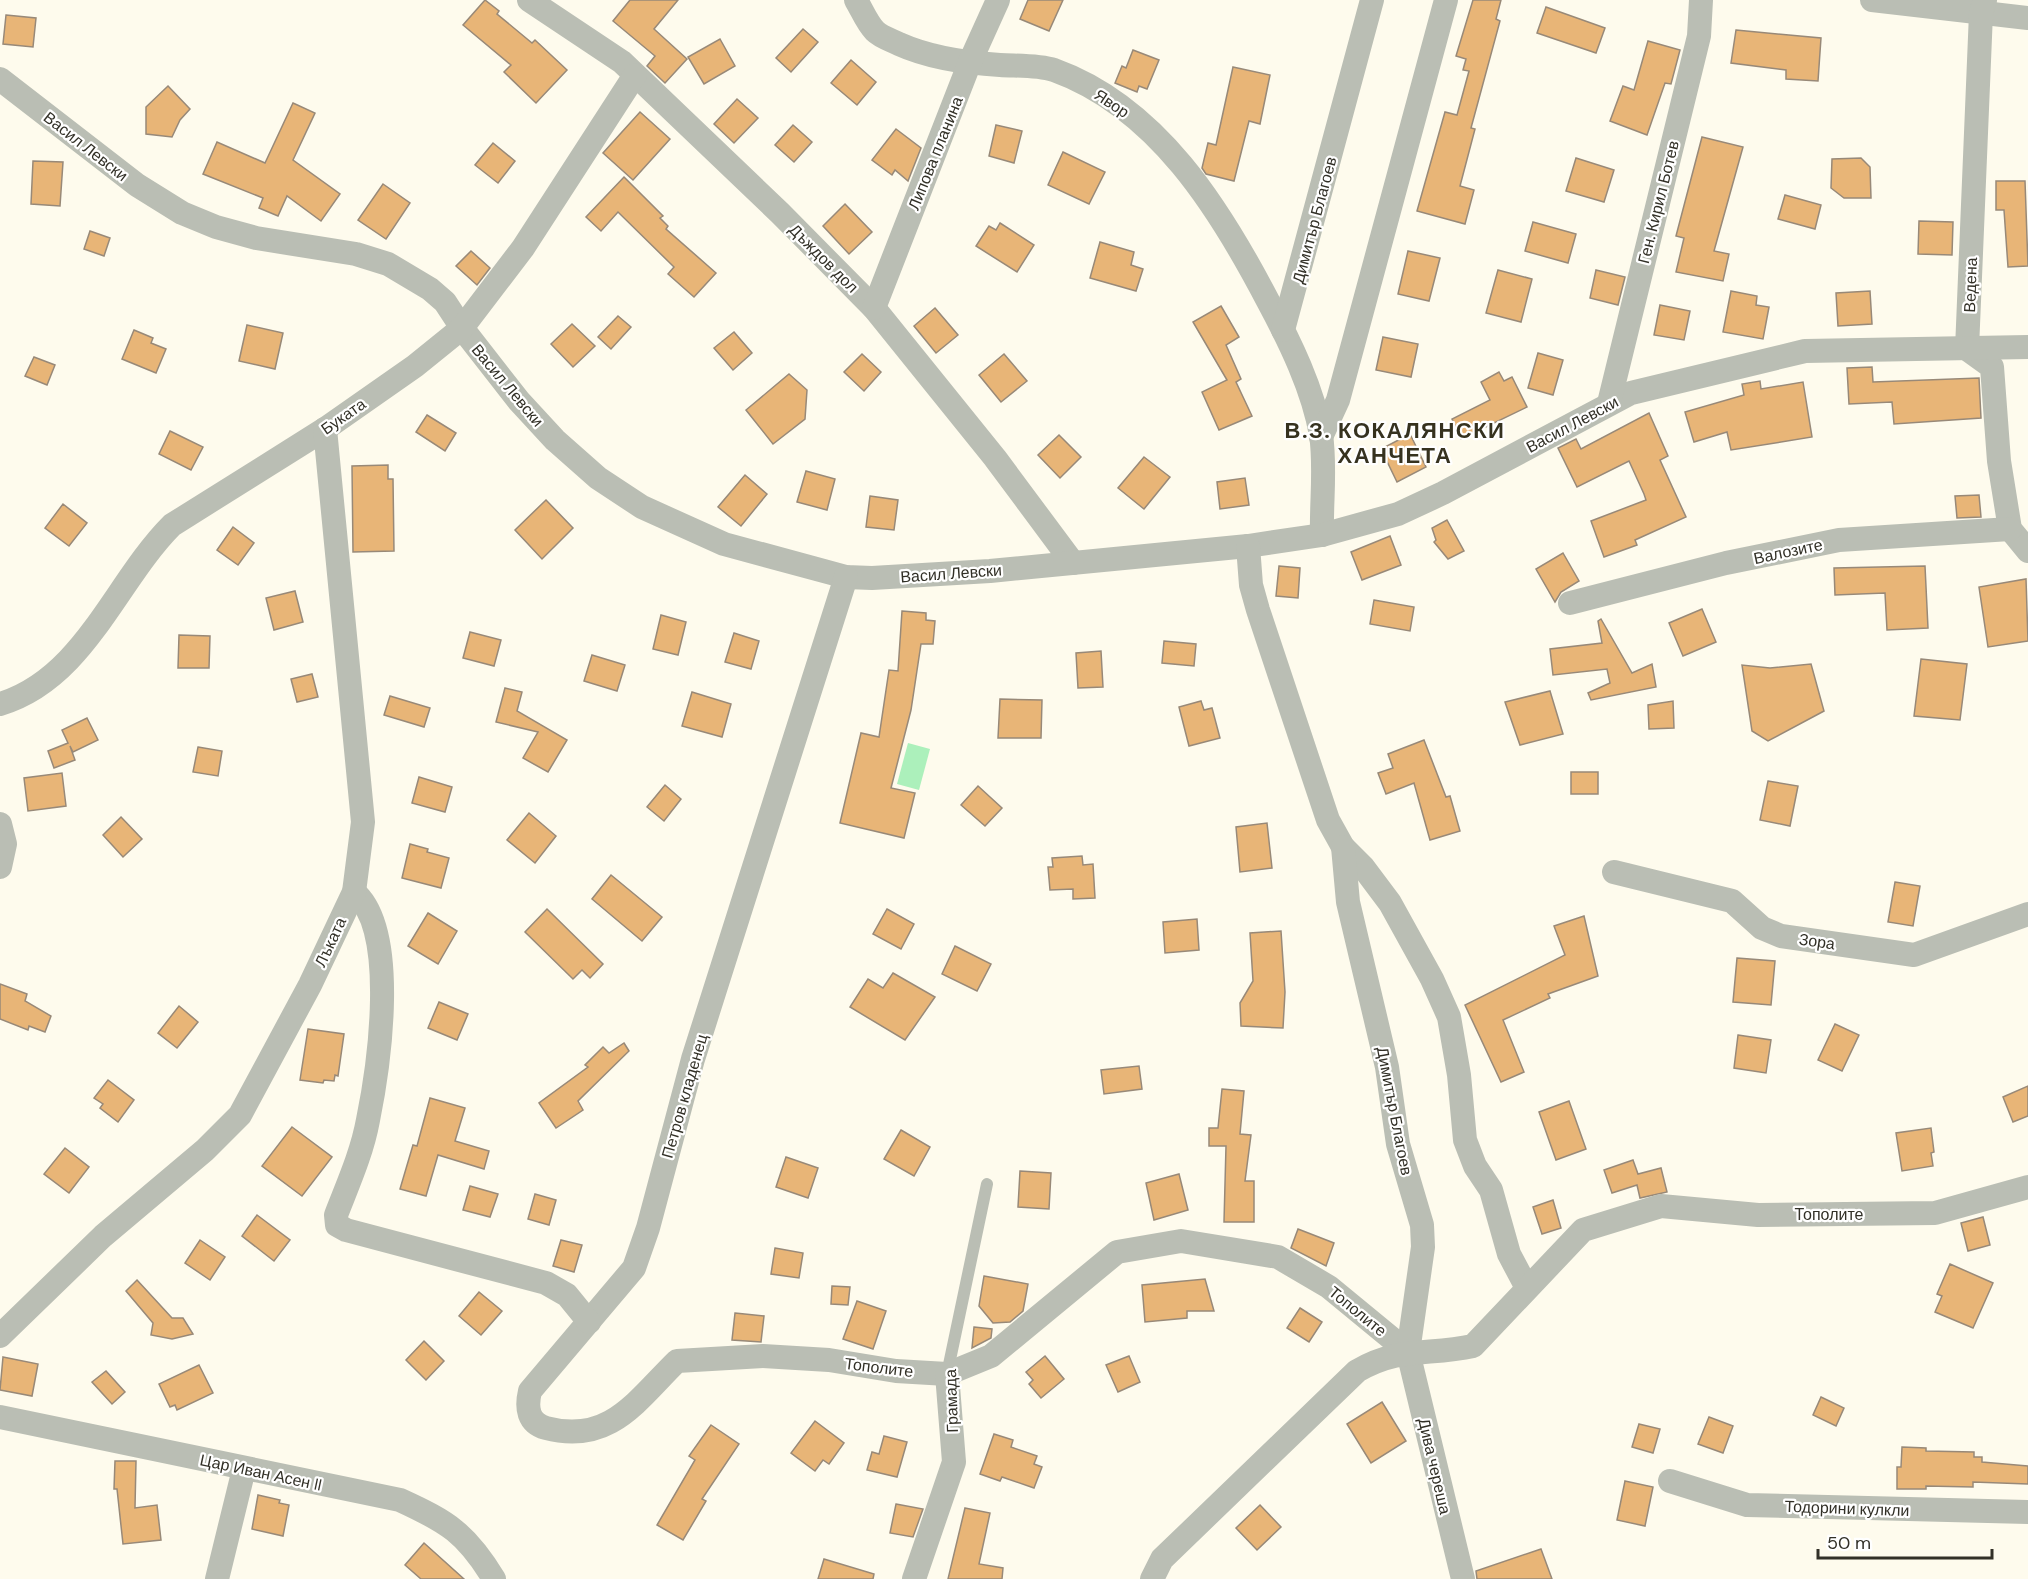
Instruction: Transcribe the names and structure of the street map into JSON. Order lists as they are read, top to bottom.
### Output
{
  "streets": {
    "street": [
      "Явор",
      "Васил Левски",
      "Липова планина",
      "Ген. Кирил Ботев",
      "Димитър Благоев",
      "Дъждов дол",
      "Ведена",
      "Буката",
      "Валозите",
      "Зора",
      "Лъката",
      "Петров кладенец",
      "Тополите",
      "Грамада",
      "Дива череша",
      "Цар Иван Асен II",
      "Тодорини кулкли"
    ]
  },
  "crossings": [
    ["Явор", "Липова планина"],
    ["Явор", "Димитър Благоев"],
    ["Васил Левски", "Ген. Кирил Ботев"],
    ["Васил Левски", "Димитър Благоев"],
    ["Васил Левски", "Дъждов дол"],
    ["Васил Левски", "Ведена"],
    ["Васил Левски", "Буката"],
    ["Васил Левски", "Петров кладенец"],
    ["Липова планина", "Дъждов дол"],
    ["Димитър Благоев", "Тополите"],
    ["Димитър Благоев", "Дива череша"],
    ["Дъждов дол", "Буката"],
    ["Буката", "Лъката"],
    ["Петров кладенец", "Тополите"],
    ["Тополите", "Грамада"],
    ["Тополите", "Дива череша"]
  ],
  "districts": ["В.З. КОКАЛЯНСКИ ХАНЧЕТА"],
  "scale_bar": "50 m"
}
